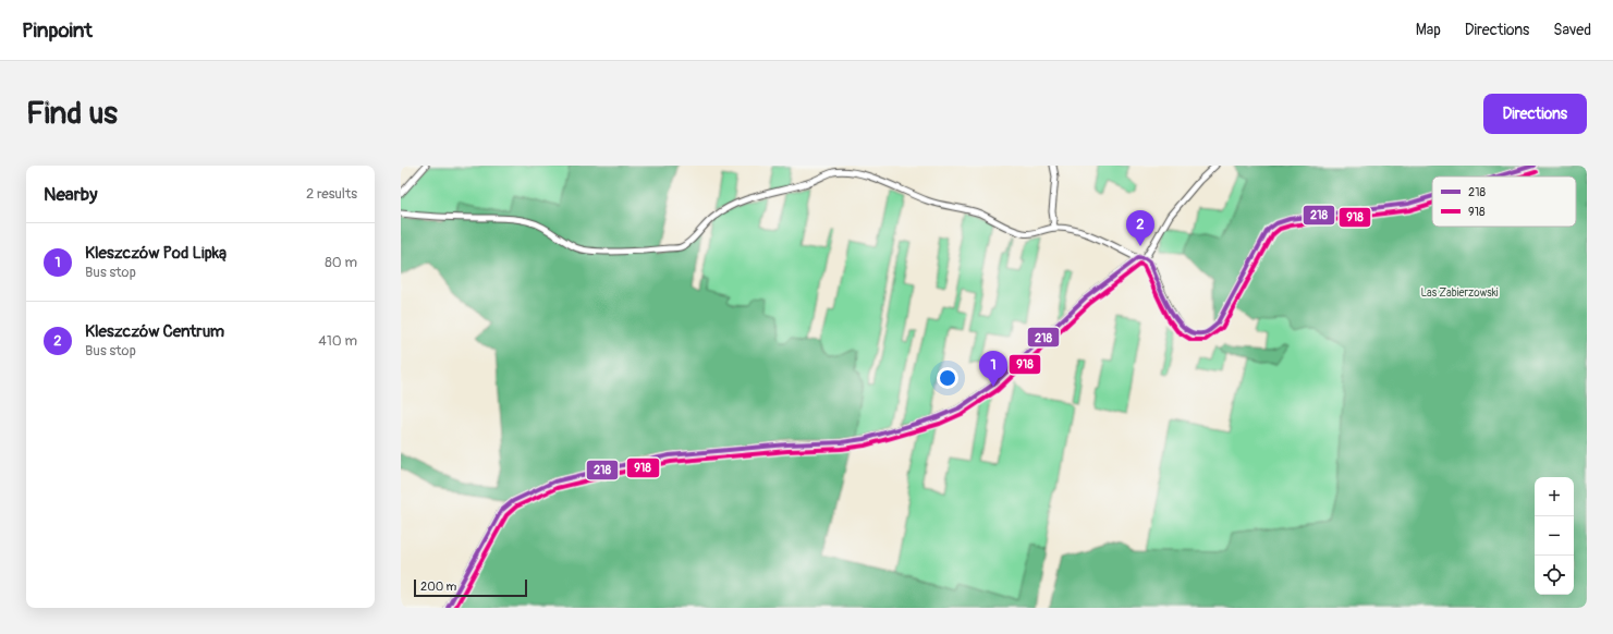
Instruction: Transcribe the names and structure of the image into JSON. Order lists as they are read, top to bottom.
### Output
{
  "parks": ["Las Zabierzowski"],
  "lines": ["transit line 218", "transit line 918"],
  "legend": ["218", "918"],
  "scale_bar": "200 m",
  "page": {
    "header": "Pinpoint",
    "nav": ["Map", "Directions", "Saved"],
    "buttons": "Directions",
    "title": "Find us",
    "heading": ["Nearby", "2 results"],
    "pins": ["2", "1"],
    "list": [
      {
        "mark": "1",
        "name": "Kleszczów Pod Lipką",
        "note": "Bus stop",
        "value": "80 m"
      },
      {
        "mark": "2",
        "name": "Kleszczów Centrum",
        "note": "Bus stop",
        "value": "410 m"
      }
    ],
    "map_buttons": ["+", "−"],
    "scale": "200 m"
  }
}
